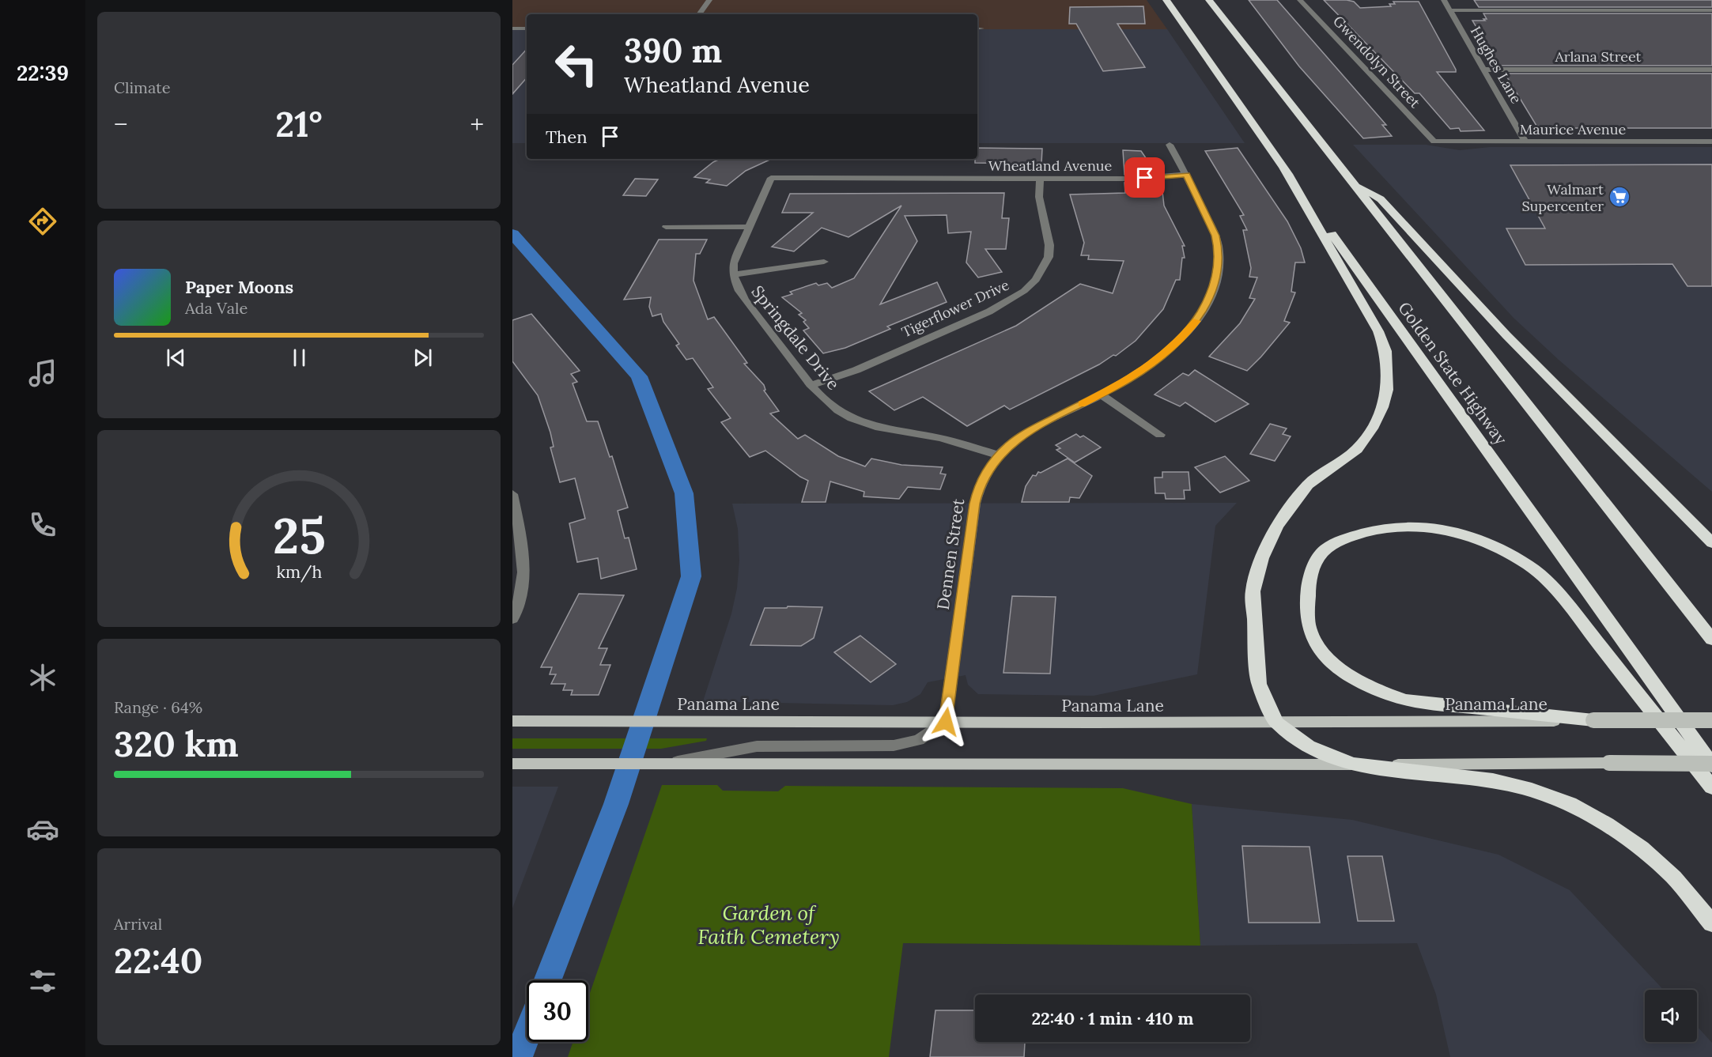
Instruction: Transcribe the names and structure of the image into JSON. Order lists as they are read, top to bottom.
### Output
{
  "streets": {
    "highway": ["Golden State Highway"],
    "main road": ["Panama Lane"],
    "street": [
      "Arlana Street",
      "Gwendolyn Street",
      "Hughes Lane",
      "Maurice Avenue",
      "Wheatland Avenue",
      "Tigerflower Drive",
      "Springdale Drive",
      "Dennen Street"
    ]
  },
  "crossings": [
    ["Arlana Street", "Hughes Lane"],
    ["Gwendolyn Street", "Maurice Avenue"],
    ["Hughes Lane", "Maurice Avenue"],
    ["Wheatland Avenue", "Tigerflower Drive"],
    ["Wheatland Avenue", "Springdale Drive"],
    ["Wheatland Avenue", "Dennen Street"],
    ["Tigerflower Drive", "Springdale Drive"],
    ["Springdale Drive", "Dennen Street"],
    ["Dennen Street", "Panama Lane"]
  ],
  "parks": ["Garden of Faith Cemetery"],
  "places": {
    "supermarket": ["Walmart Supercenter"]
  },
  "page": {
    "tabs": "22:39",
    "tile": [
      "Climate",
      ["Range · 64%", "320 km"],
      ["Arrival", "22:40"]
    ],
    "turn": ["390 m", "Wheatland Avenue"],
    "heat": ["−", "21°", "+"],
    "then": "Then",
    "song": ["Paper Moons", "Ada Vale"],
    "limit": "30",
    "trip": "22:40 · 1 min · 410 m",
    "gauge": ["25", "km/h"]
  }
}
